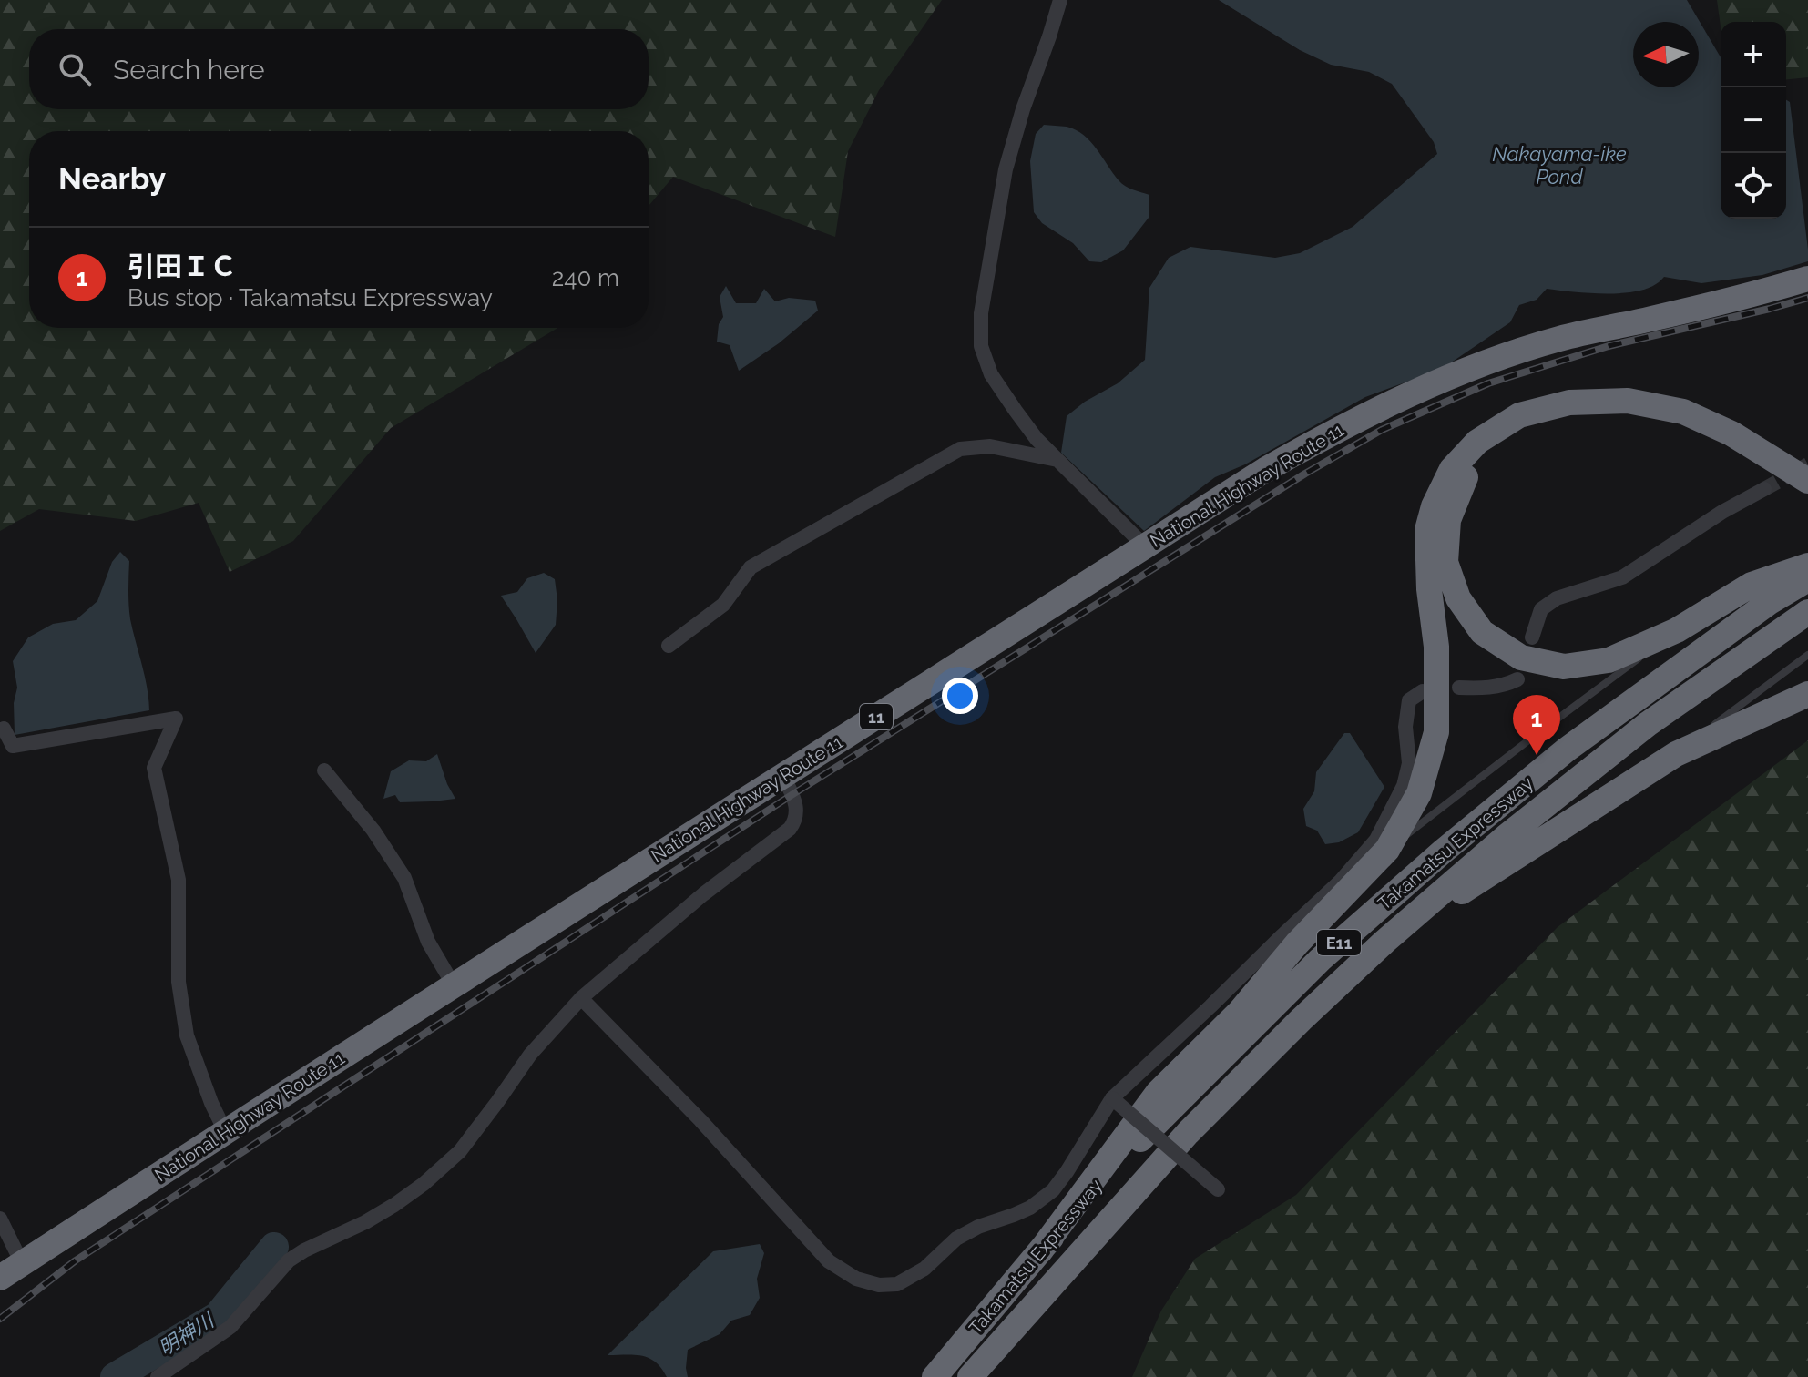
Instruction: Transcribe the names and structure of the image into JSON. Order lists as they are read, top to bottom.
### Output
{
  "streets": {
    "highway": [
      "National Highway Route 11",
      "11",
      "Takamatsu Expressway",
      "E11"
    ]
  },
  "water": ["Nakayama-ike Pond", "明神川"],
  "north": "left",
  "page": {
    "map_buttons": ["+", "−"],
    "search": "Search here",
    "heading": "Nearby",
    "list": [
      {
        "mark": "1",
        "name": "引田ＩＣ",
        "note": "Bus stop · Takamatsu Expressway",
        "value": "240 m"
      }
    ],
    "pins": "1"
  }
}
